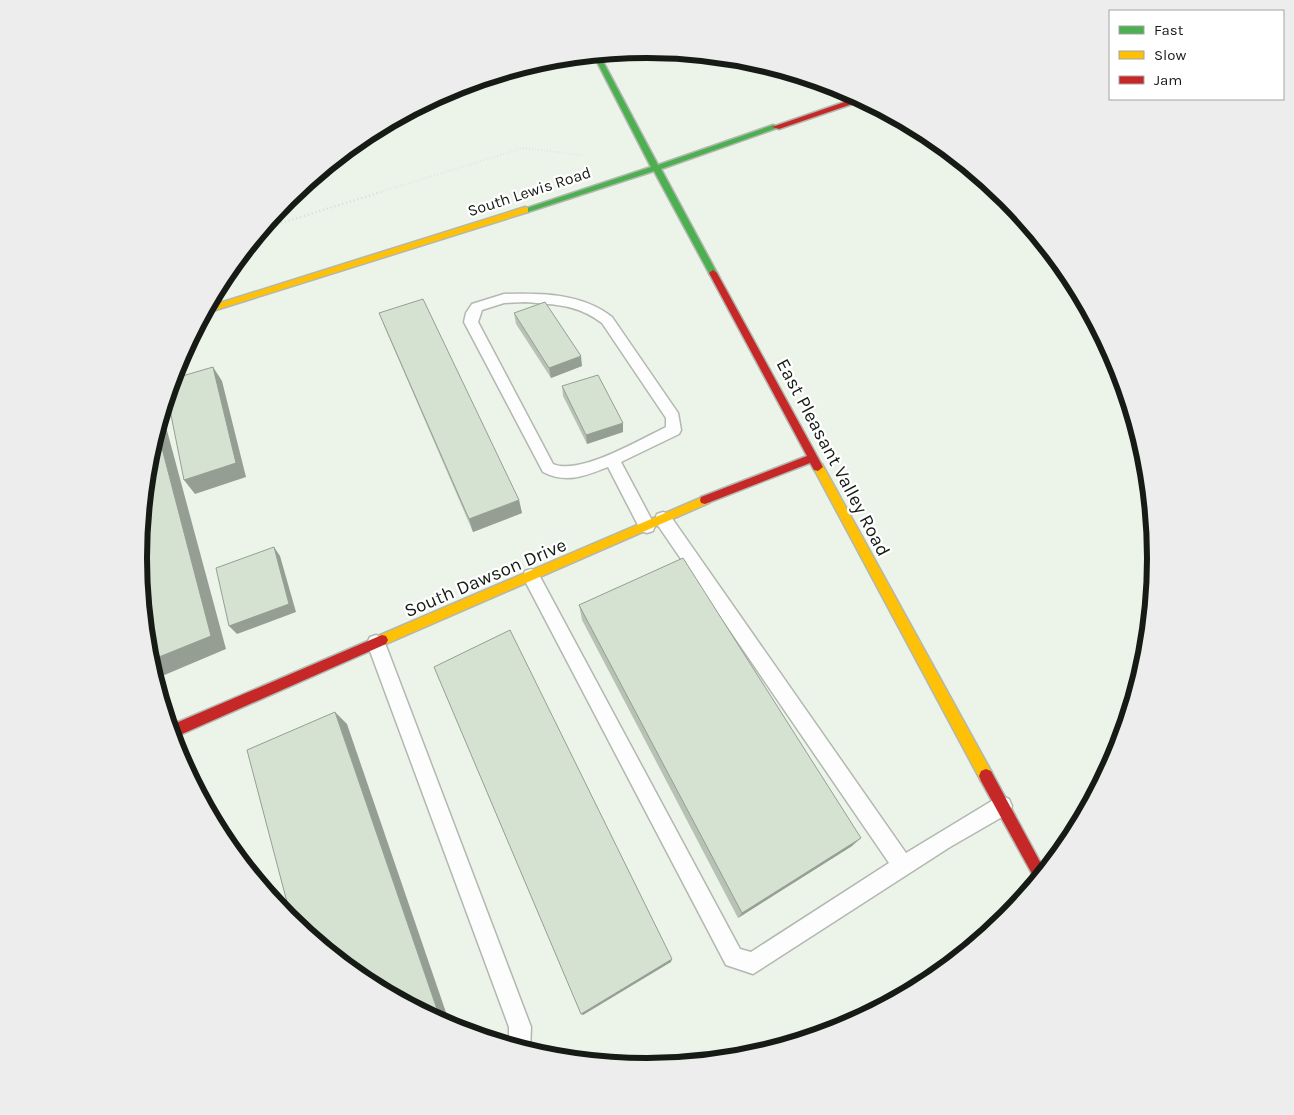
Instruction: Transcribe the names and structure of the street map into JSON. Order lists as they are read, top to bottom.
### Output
{
  "streets": {
    "main road": ["South Lewis Road", "East Pleasant Valley Road", "South Dawson Drive"]
  },
  "crossings": [
    ["South Lewis Road", "East Pleasant Valley Road"],
    ["East Pleasant Valley Road", "South Dawson Drive"]
  ],
  "legend": ["Fast", "Slow", "Jam"]
}
